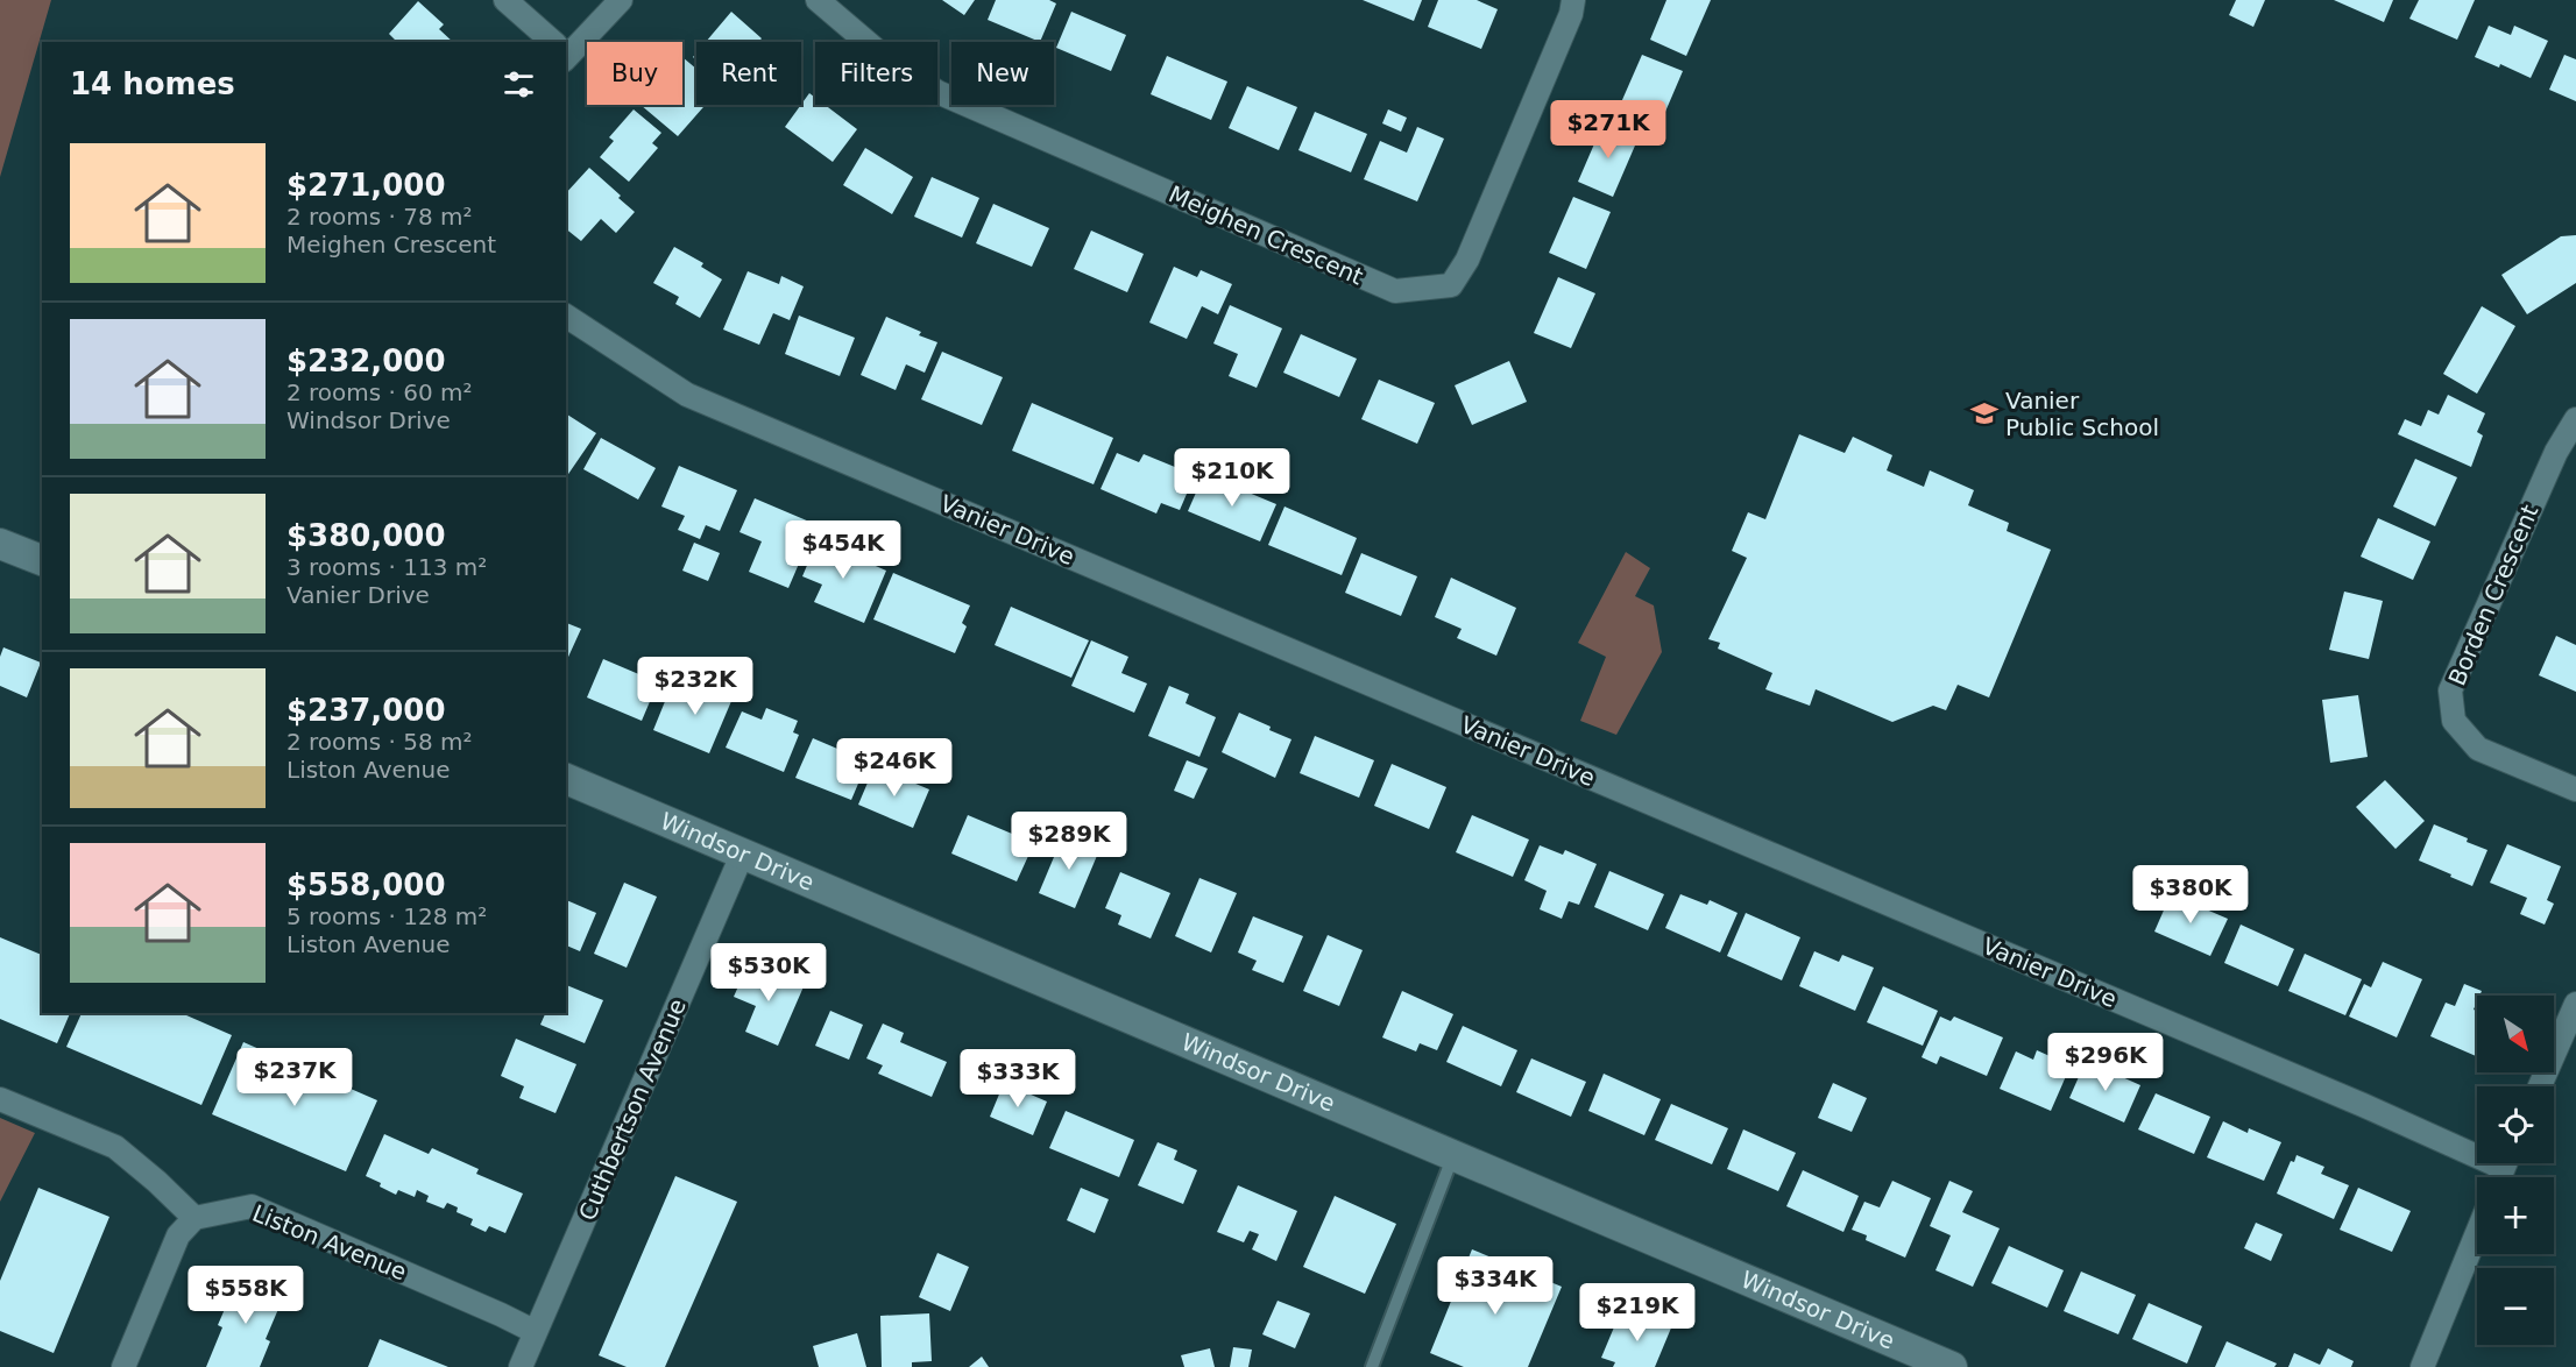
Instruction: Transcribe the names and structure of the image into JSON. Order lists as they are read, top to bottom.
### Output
{
  "streets": {
    "street": [
      "Meighen Crescent",
      "Vanier Drive",
      "Borden Crescent",
      "Windsor Drive",
      "Cuthbertson Avenue",
      "Liston Avenue"
    ]
  },
  "crossings": [
    ["Windsor Drive", "Cuthbertson Avenue"],
    ["Cuthbertson Avenue", "Liston Avenue"]
  ],
  "places": {
    "school or university": ["Vanier Public School"]
  },
  "north": "bottom right",
  "page": {
    "chip": [
      "Buy",
      "Rent",
      "Filters",
      "New"
    ],
    "heading": "14 homes",
    "price": [
      "$271K",
      "$210K",
      "$454K",
      "$232K",
      "$246K",
      "$289K",
      "$380K",
      "$530K",
      "$296K",
      "$237K",
      "$333K",
      "$334K",
      "$558K",
      "$219K"
    ],
    "list": [
      {
        "name": "$271,000",
        "note": "2 rooms · 78 m² · Meighen Crescent"
      },
      {
        "name": "$232,000",
        "note": "2 rooms · 60 m² · Windsor Drive"
      },
      {
        "name": "$380,000",
        "note": "3 rooms · 113 m² · Vanier Drive"
      },
      {
        "name": "$237,000",
        "note": "2 rooms · 58 m² · Liston Avenue"
      },
      {
        "name": "$558,000",
        "note": "5 rooms · 128 m² · Liston Avenue"
      }
    ],
    "map_buttons": ["+", "−"]
  }
}
